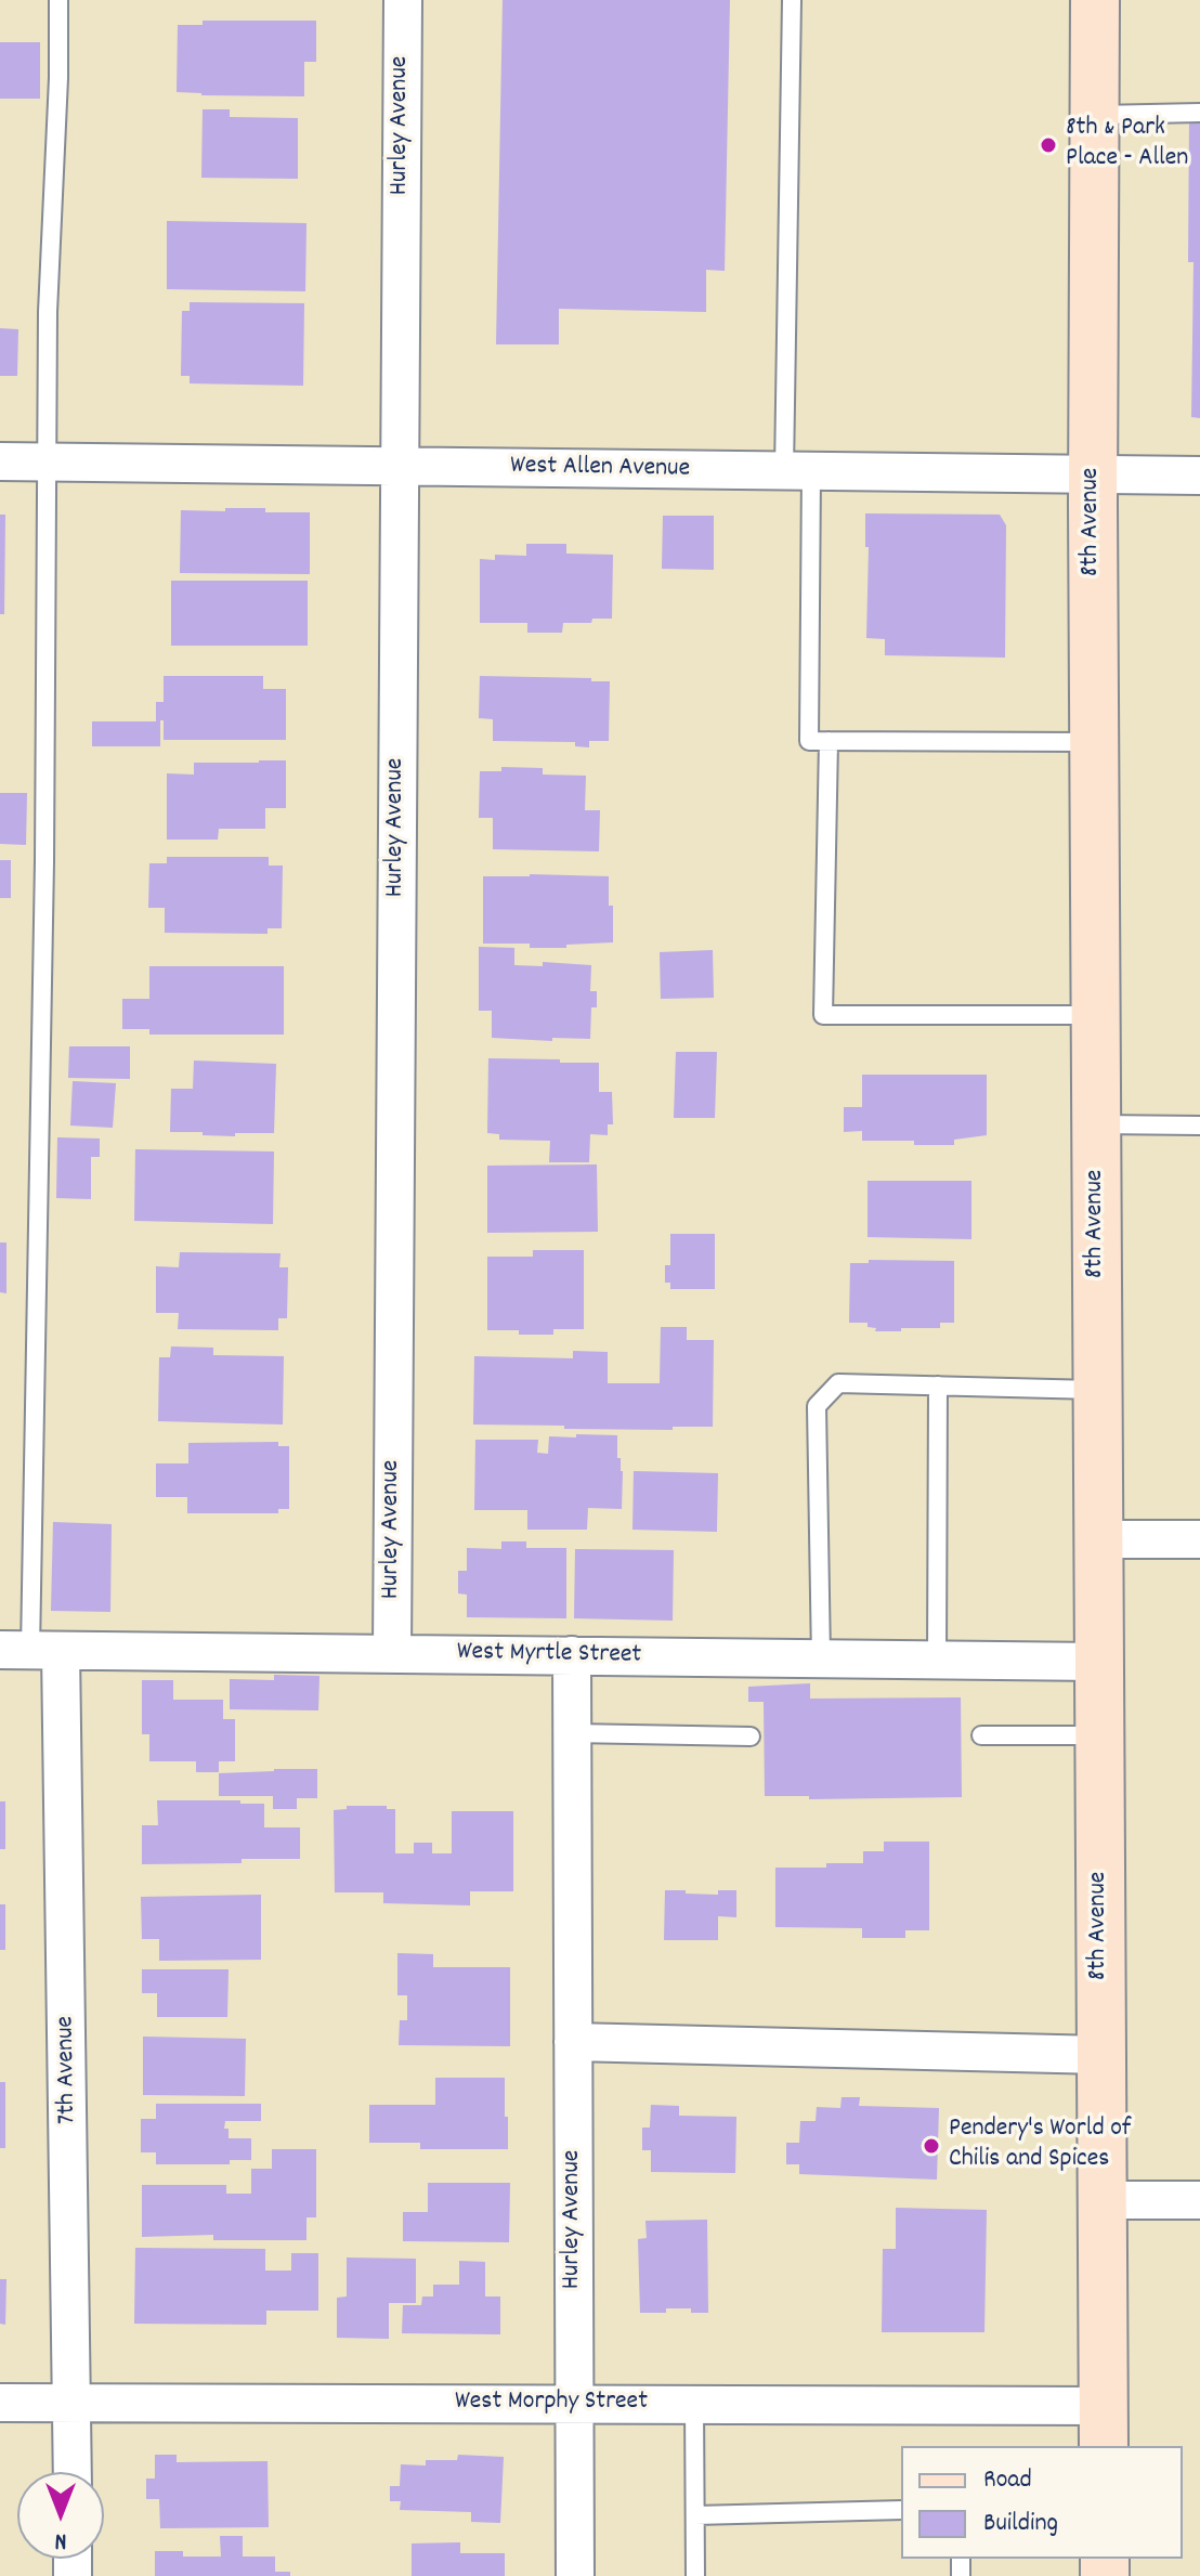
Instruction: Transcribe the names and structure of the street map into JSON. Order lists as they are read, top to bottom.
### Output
{
  "streets": {
    "main road": ["8th Avenue"],
    "street": [
      "Hurley Avenue",
      "West Allen Avenue",
      "West Myrtle Street",
      "7th Avenue",
      "West Morphy Street"
    ]
  },
  "crossings": [
    ["Hurley Avenue", "West Allen Avenue"],
    ["Hurley Avenue", "West Myrtle Street"],
    ["Hurley Avenue", "West Morphy Street"],
    ["West Allen Avenue", "8th Avenue"],
    ["8th Avenue", "West Myrtle Street"],
    ["8th Avenue", "West Morphy Street"],
    ["West Myrtle Street", "7th Avenue"],
    ["7th Avenue", "West Morphy Street"]
  ],
  "places": ["8th & Park Place - Allen", "Pendery's World of Chilis and Spices"],
  "legend": ["Road", "Building"],
  "north": "bottom"
}
